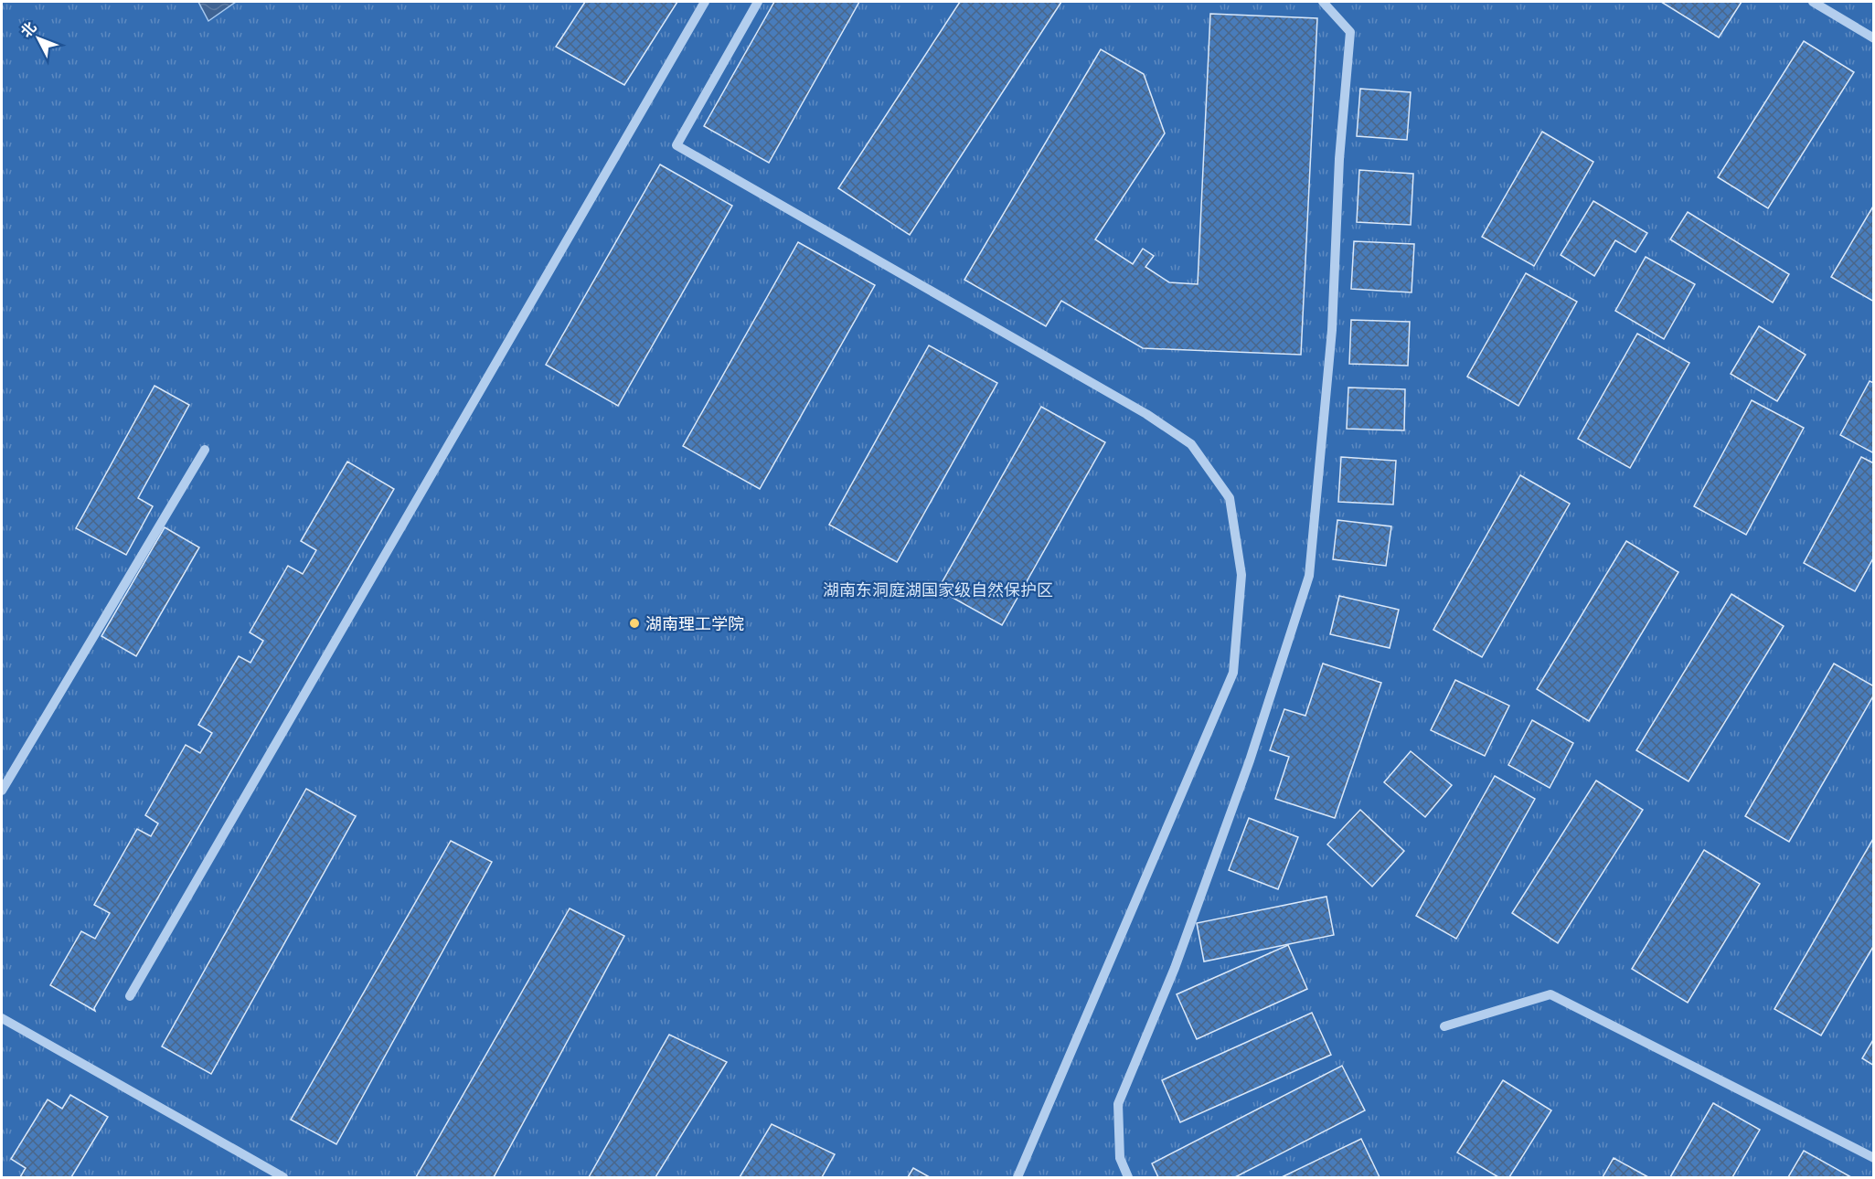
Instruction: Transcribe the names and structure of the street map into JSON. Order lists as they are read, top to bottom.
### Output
{
  "parks": ["湖南东洞庭湖国家级自然保护区"],
  "places": ["湖南理工学院"],
  "north": "top left"
}
